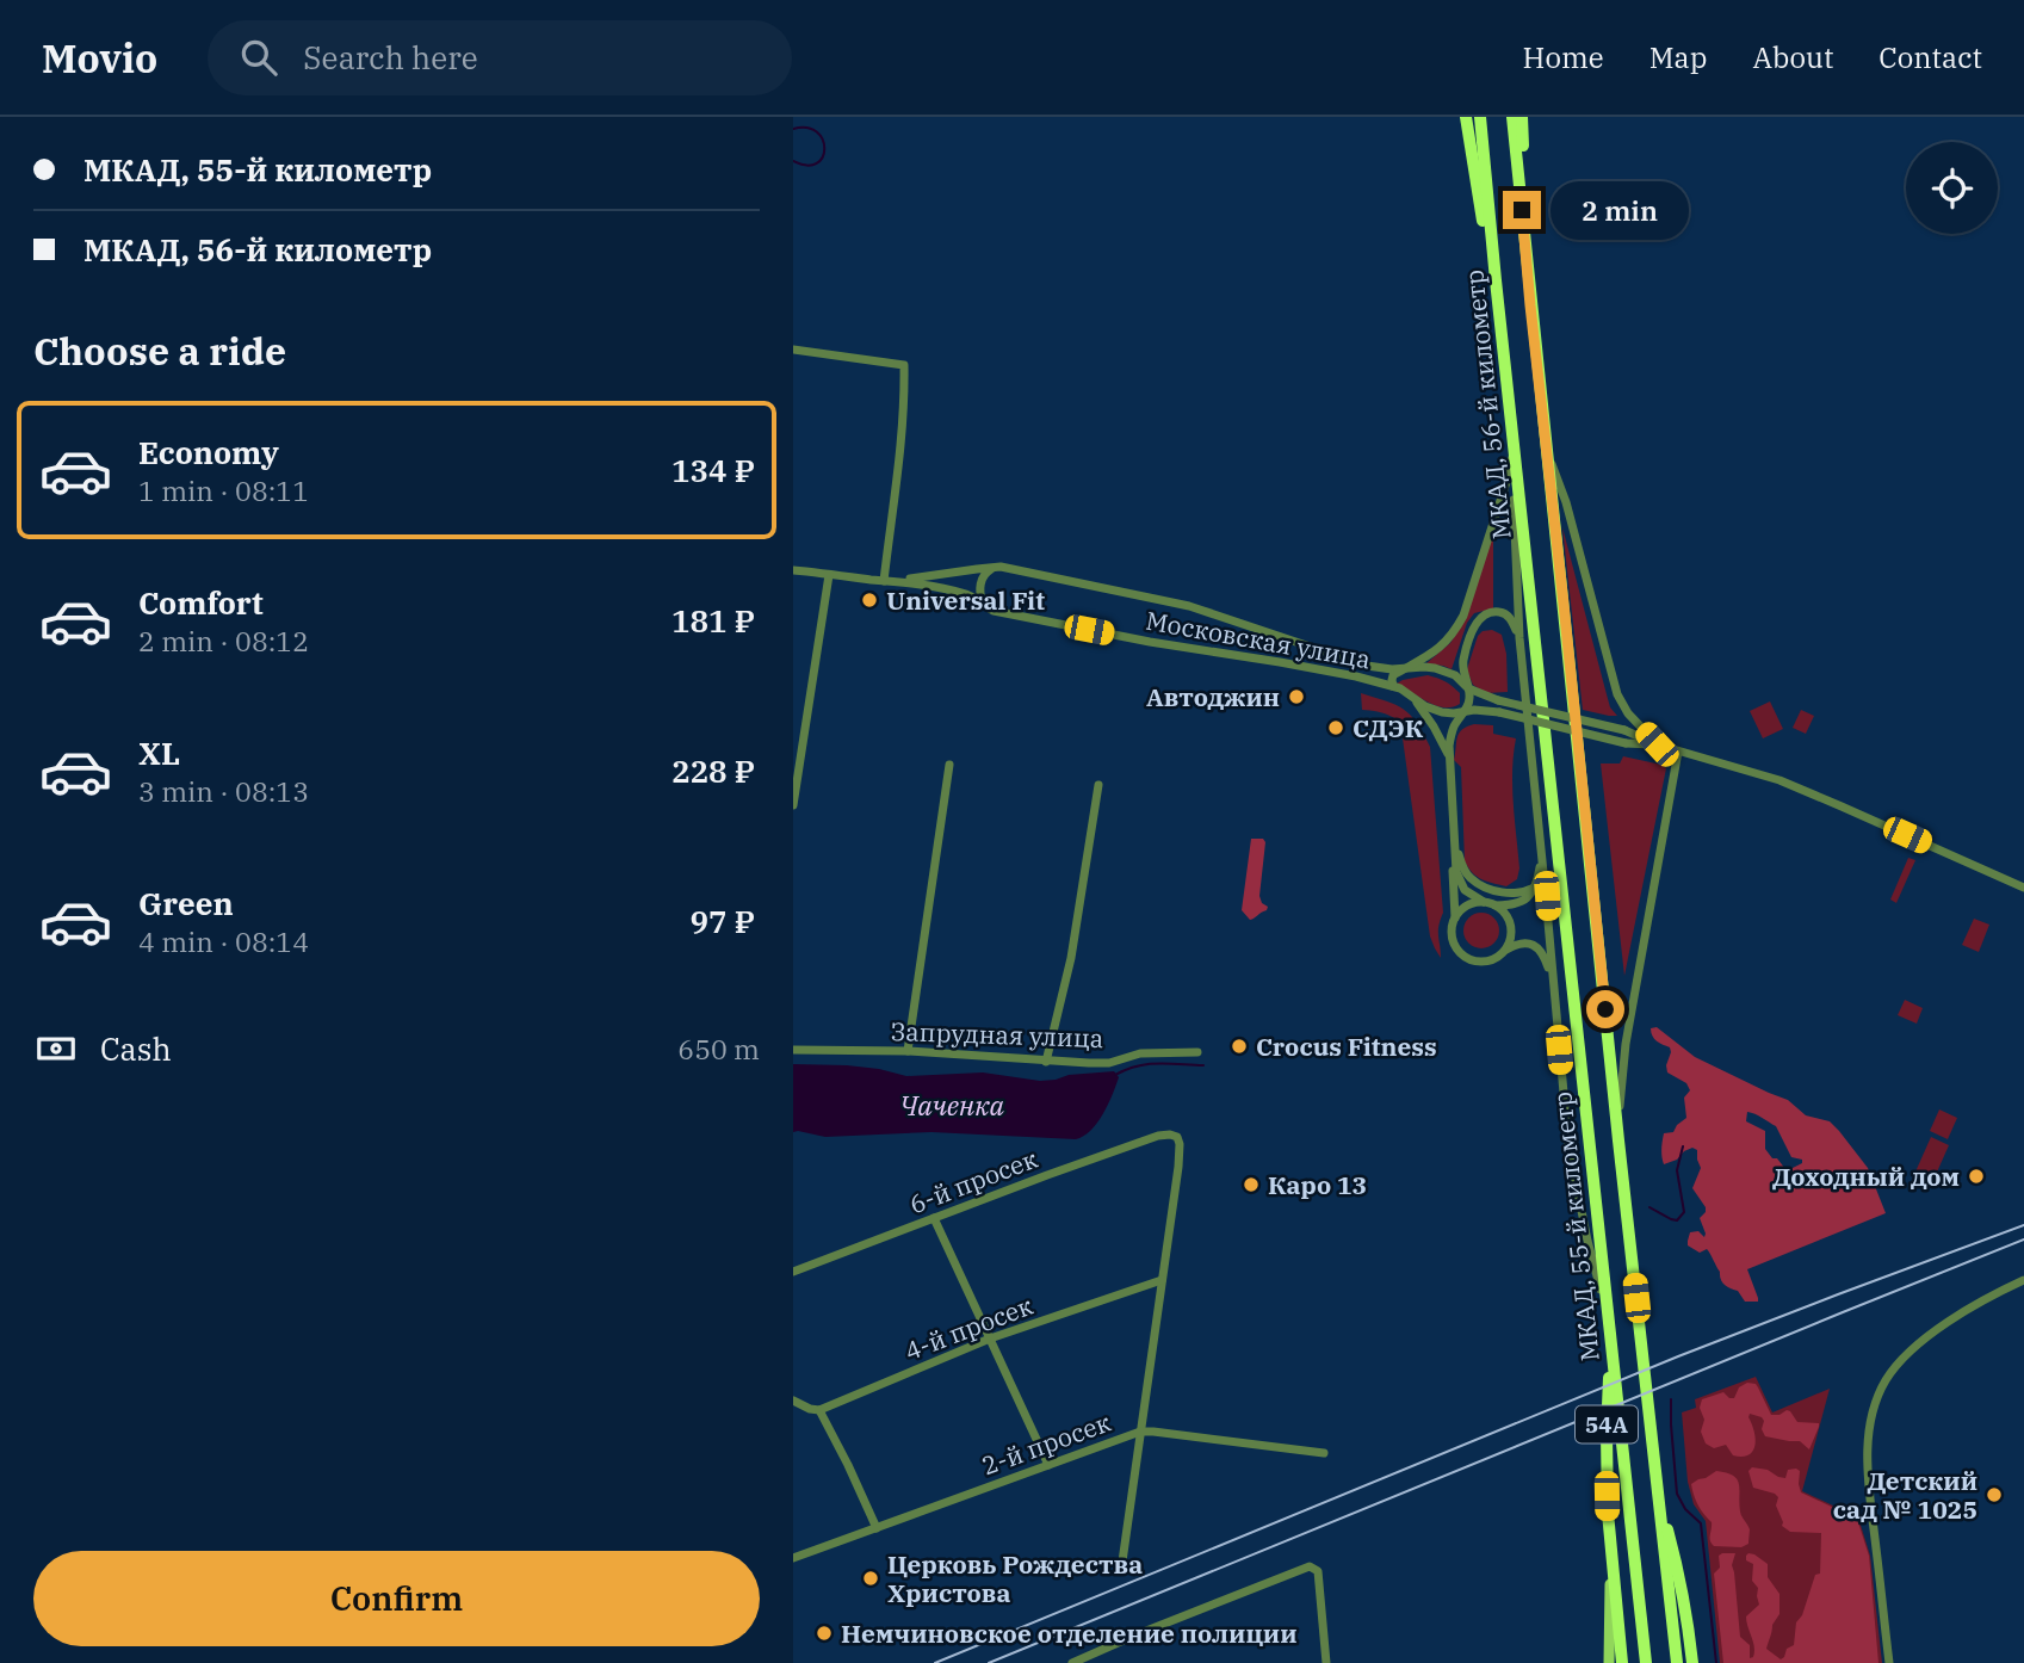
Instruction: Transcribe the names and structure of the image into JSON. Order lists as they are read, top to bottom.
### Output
{
  "streets": {
    "highway": ["МКАД, 56-й километр", "МКАД, 55-й километр", "54А"],
    "street": [
      "Московская улица",
      "Запрудная улица",
      "6-й просек",
      "4-й просек",
      "2-й просек"
    ]
  },
  "crossings": [
    ["МКАД, 56-й километр", "МКАД, 55-й километр"],
    ["6-й просек", "4-й просек"],
    ["МКАД, 55-й километр", "54А"]
  ],
  "water": ["Чаченка"],
  "places": [
    "Universal Fit",
    "Автоджин",
    "СДЭК",
    "Crocus Fitness",
    "Доходный дом",
    "Каро 13",
    "Детский сад № 1025",
    "Церковь Рождества Христова",
    "Немчиновское отделение полиции"
  ],
  "page": {
    "header": "Movio",
    "search": "Search here",
    "nav": [
      "Home",
      "Map",
      "About",
      "Contact"
    ],
    "banner": ["МКАД, 55-й километр", "МКАД, 56-й километр"],
    "bubble": "2 min",
    "heading": "Choose a ride",
    "list": [
      {
        "name": "Economy",
        "note": "1 min · 08:11",
        "value": "134 ₽"
      },
      {
        "name": "Comfort",
        "note": "2 min · 08:12",
        "value": "181 ₽"
      },
      {
        "name": "XL",
        "note": "3 min · 08:13",
        "value": "228 ₽"
      },
      {
        "name": "Green",
        "note": "4 min · 08:14",
        "value": "97 ₽"
      }
    ],
    "pay": ["Cash", "650 m"],
    "buttons": "Confirm"
  }
}
